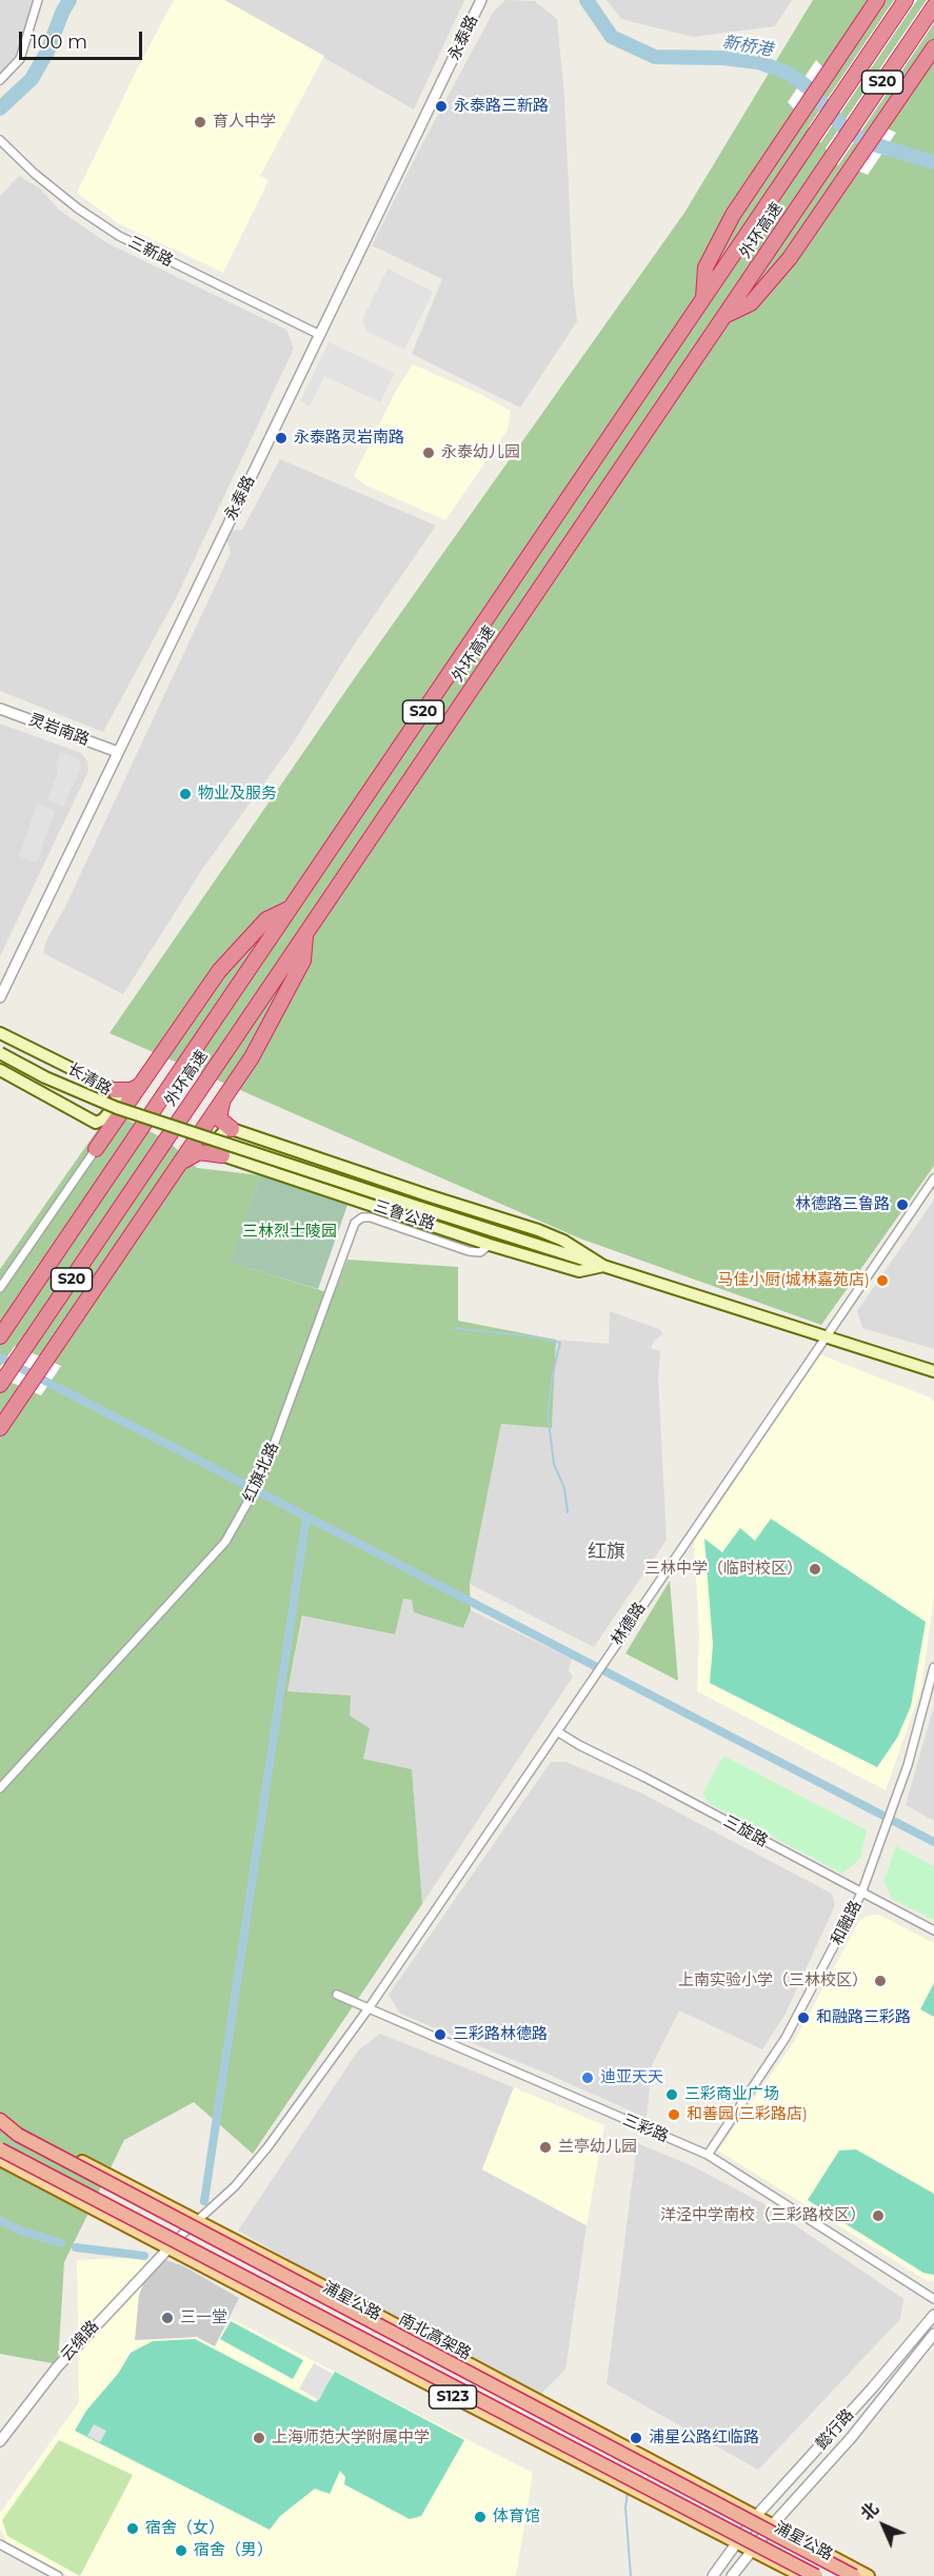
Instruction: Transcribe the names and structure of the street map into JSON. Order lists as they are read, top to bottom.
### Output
{
  "streets": {
    "highway": ["S20", "外环高速", "南北高架路"],
    "main road": [
      "长清路",
      "三鲁公路",
      "浦星公路",
      "S123"
    ],
    "street": [
      "永泰路",
      "三新路",
      "灵岩南路",
      "红旗北路",
      "林德路",
      "三旋路",
      "和融路",
      "三彩路",
      "云绵路",
      "懿行路"
    ]
  },
  "crossings": [
    ["永泰路", "三新路"],
    ["永泰路", "灵岩南路"],
    ["三鲁公路", "红旗北路"],
    ["三鲁公路", "林德路"],
    ["林德路", "三旋路"],
    ["林德路", "三彩路"],
    ["林德路", "浦星公路"],
    ["林德路", "云绵路"],
    ["三旋路", "和融路"],
    ["和融路", "三彩路"],
    ["浦星公路", "云绵路"],
    ["浦星公路", "懿行路"]
  ],
  "districts": ["红旗"],
  "water": ["新桥港"],
  "parks": ["三林烈士陵园"],
  "places": [
    "永泰路三新路",
    "育人中学",
    "永泰路灵岩南路",
    "永泰幼儿园",
    "物业及服务",
    "林德路三鲁路",
    "马佳小厨(城林嘉苑店)",
    "三林中学（临时校区）",
    "上南实验小学（三林校区）",
    "和融路三彩路",
    "三彩路林德路",
    "迪亚天天",
    "三彩商业广场",
    "和善园(三彩路店)",
    "兰亭幼儿园",
    "洋泾中学南校（三彩路校区）",
    "三一堂",
    "上海师范大学附属中学",
    "浦星公路红临路",
    "体育馆",
    "宿舍（女）",
    "宿舍（男）"
  ],
  "scale_bar": "100 m",
  "north": "top left"
}
